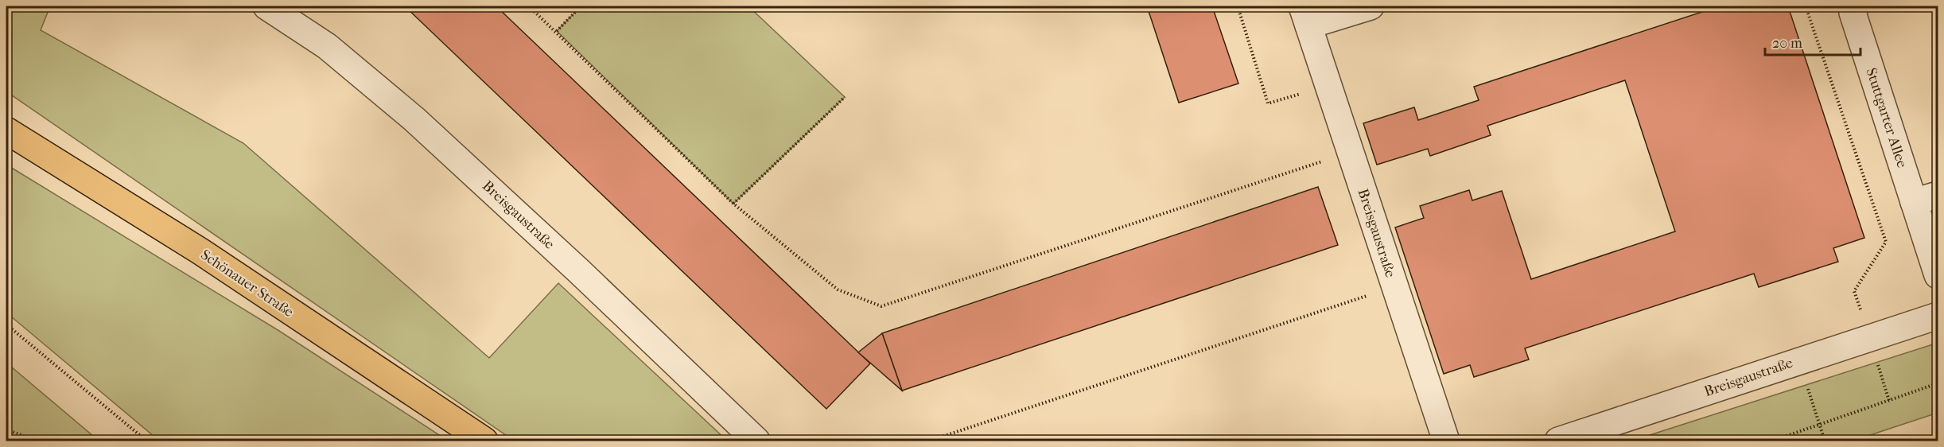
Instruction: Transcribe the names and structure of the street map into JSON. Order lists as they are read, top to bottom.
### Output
{
  "streets": {
    "main road": ["Schönauer Straße"],
    "street": ["Stuttgarter Allee", "Breisgaustraße"]
  },
  "scale_bar": "20 m"
}
